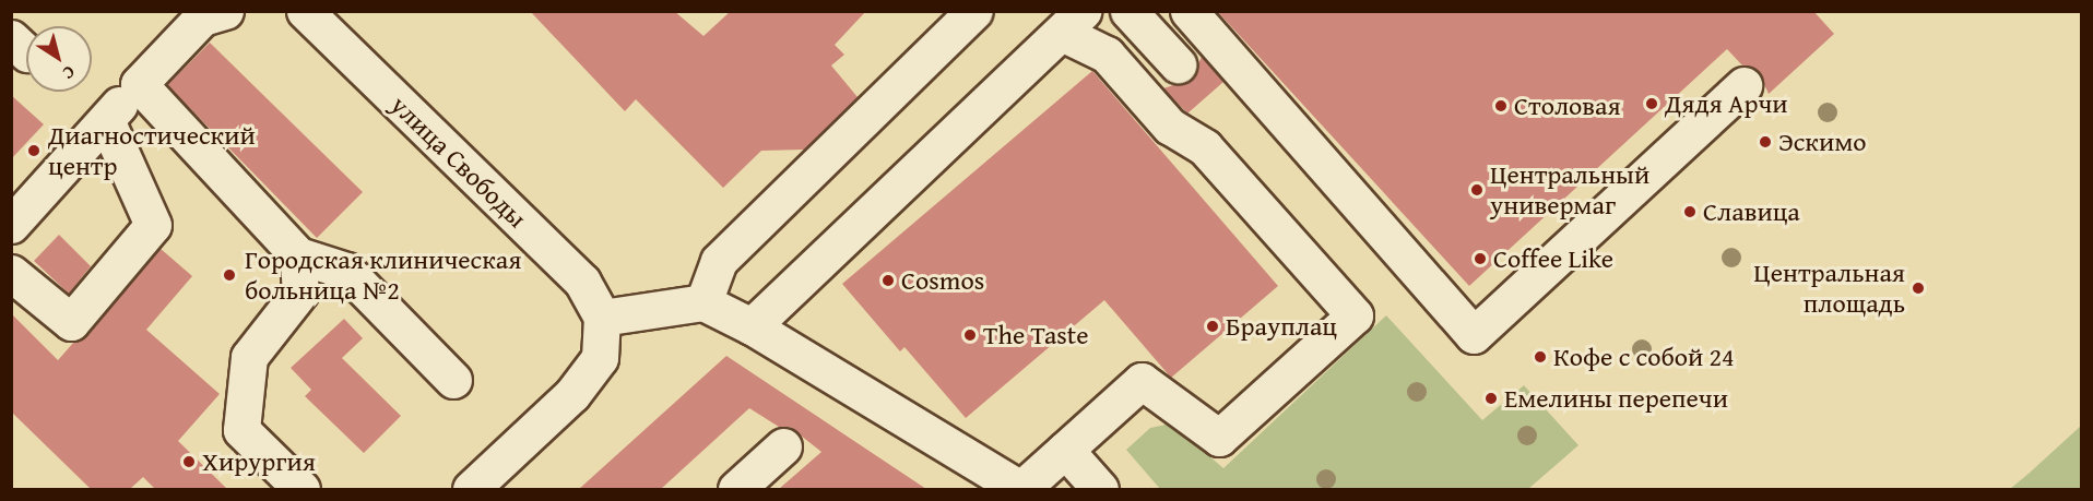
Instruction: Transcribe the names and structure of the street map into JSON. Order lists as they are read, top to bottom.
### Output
{
  "streets": {
    "street": ["улица Свободы"]
  },
  "places": [
    "Дядя Арчи",
    "Столовая",
    "Эскимо",
    "Диагностический центр",
    "Центральный универмаг",
    "Славица",
    "Coffee Like",
    "Городская клиническая больница №2",
    "Cosmos",
    "Центральная площадь",
    "Брауплац",
    "The Taste",
    "Кофе с собой 24",
    "Емелины перепечи",
    "Хирургия"
  ],
  "north": "bottom right"
}
